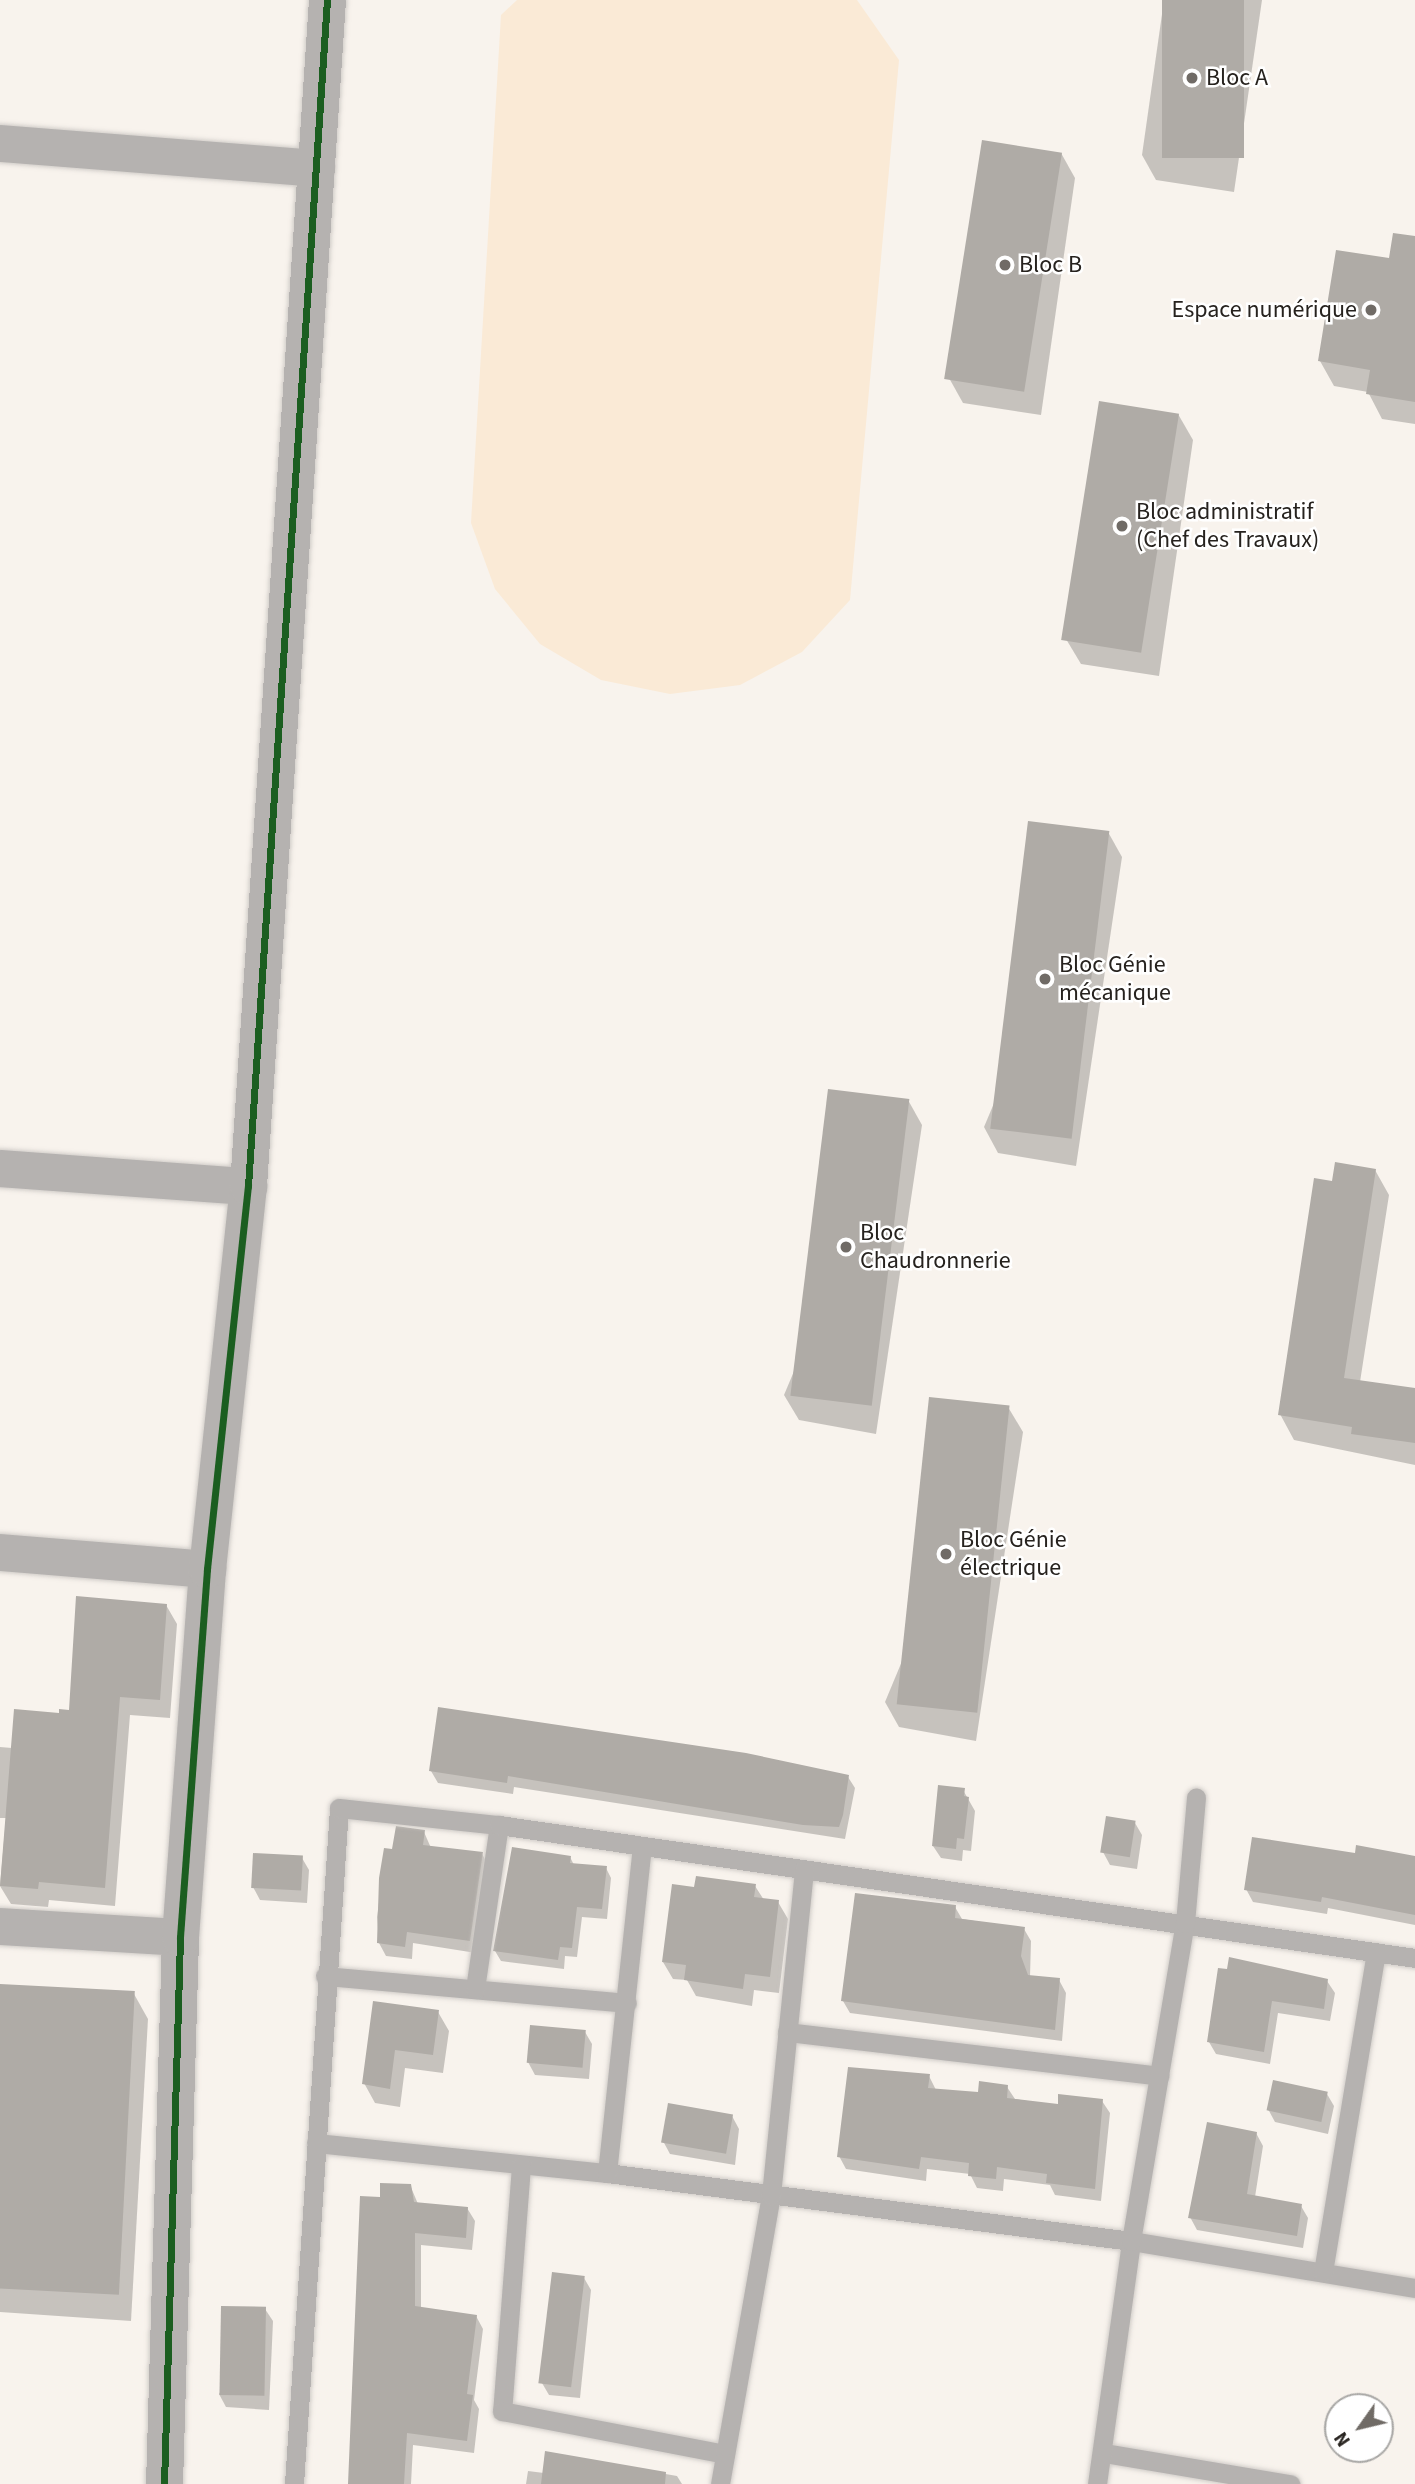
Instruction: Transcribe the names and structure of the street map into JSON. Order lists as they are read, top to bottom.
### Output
{
  "places": [
    "Bloc A",
    "Bloc B",
    "Espace numérique",
    "Bloc administratif (Chef des Travaux)",
    "Bloc Génie mécanique",
    "Bloc Chaudronnerie",
    "Bloc Génie électrique"
  ],
  "north": "bottom left"
}
